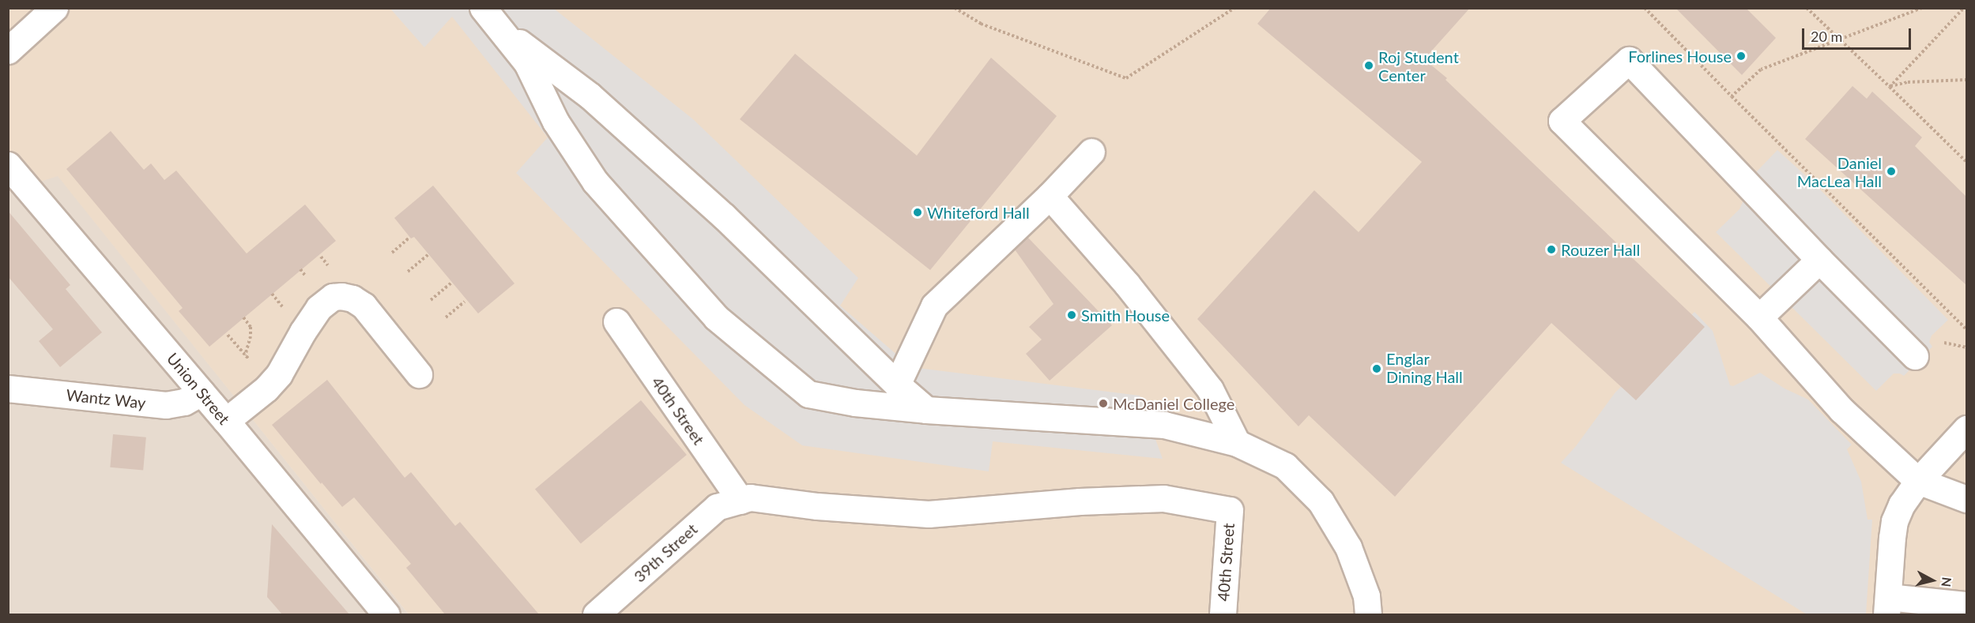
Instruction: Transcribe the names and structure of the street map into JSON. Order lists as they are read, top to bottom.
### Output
{
  "streets": {
    "street": [
      "Union Street",
      "Wantz Way",
      "40th Street",
      "39th Street"
    ]
  },
  "crossings": [
    ["Union Street", "Wantz Way"],
    ["40th Street", "39th Street"]
  ],
  "places": [
    "Forlines House",
    "Roj Student Center",
    "Daniel MacLea Hall",
    "Whiteford Hall",
    "Rouzer Hall",
    "Smith House",
    "Englar Dining Hall",
    "McDaniel College"
  ],
  "scale_bar": "20 m",
  "north": "right"
}
